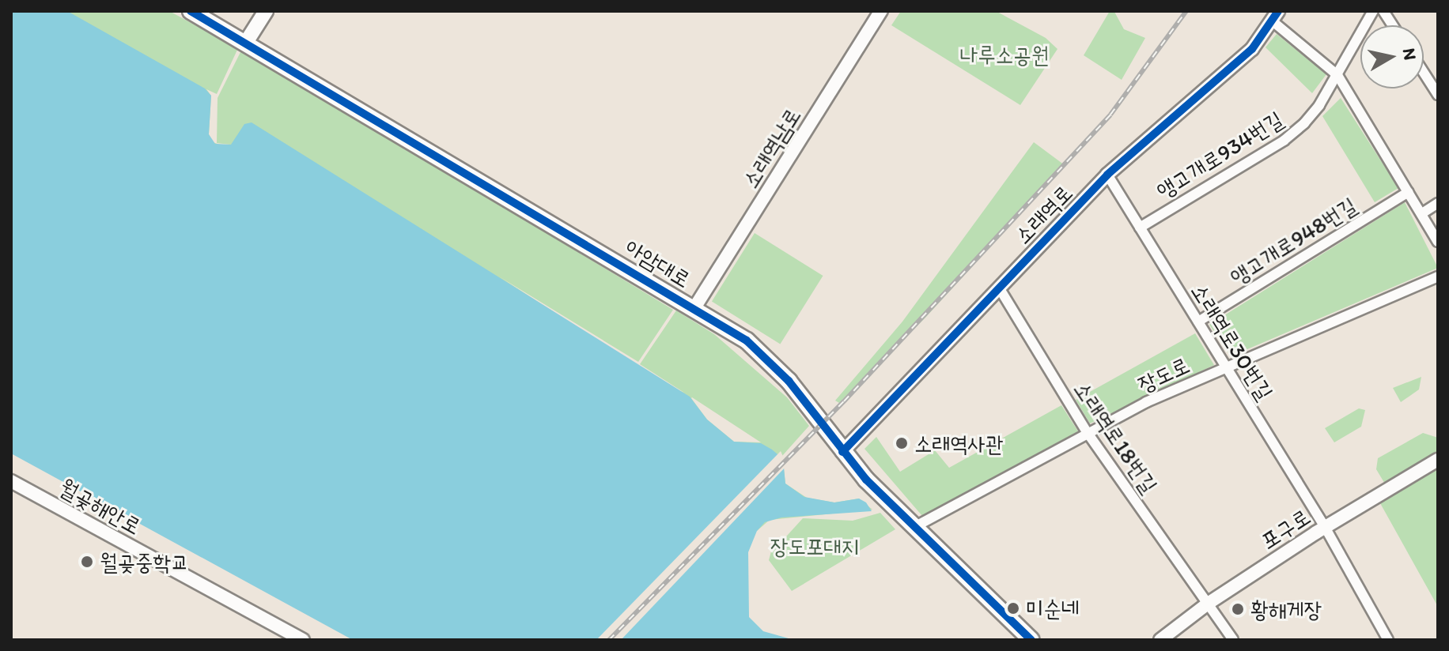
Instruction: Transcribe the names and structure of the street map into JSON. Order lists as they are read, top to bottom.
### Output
{
  "streets": {
    "main road": ["아암대로"],
    "street": [
      "소래역남로",
      "앵고개로934번길",
      "소래역로",
      "앵고개로948번길",
      "소래역로30번길",
      "장도로",
      "소래역로18번길",
      "월곶해안로",
      "포구로"
    ]
  },
  "crossings": [
    ["소래역남로", "아암대로"],
    ["앵고개로934번길", "소래역로30번길"],
    ["소래역로", "아암대로"],
    ["소래역로", "소래역로30번길"],
    ["소래역로", "소래역로18번길"],
    ["앵고개로948번길", "소래역로30번길"],
    ["아암대로", "장도로"],
    ["소래역로30번길", "장도로"],
    ["소래역로30번길", "포구로"],
    ["장도로", "소래역로18번길"],
    ["소래역로18번길", "포구로"]
  ],
  "parks": ["나루소공원", "장도포대지"],
  "places": [
    "소래역사관",
    "월곶중학교",
    "미순네",
    "황해게장"
  ],
  "north": "right"
}
